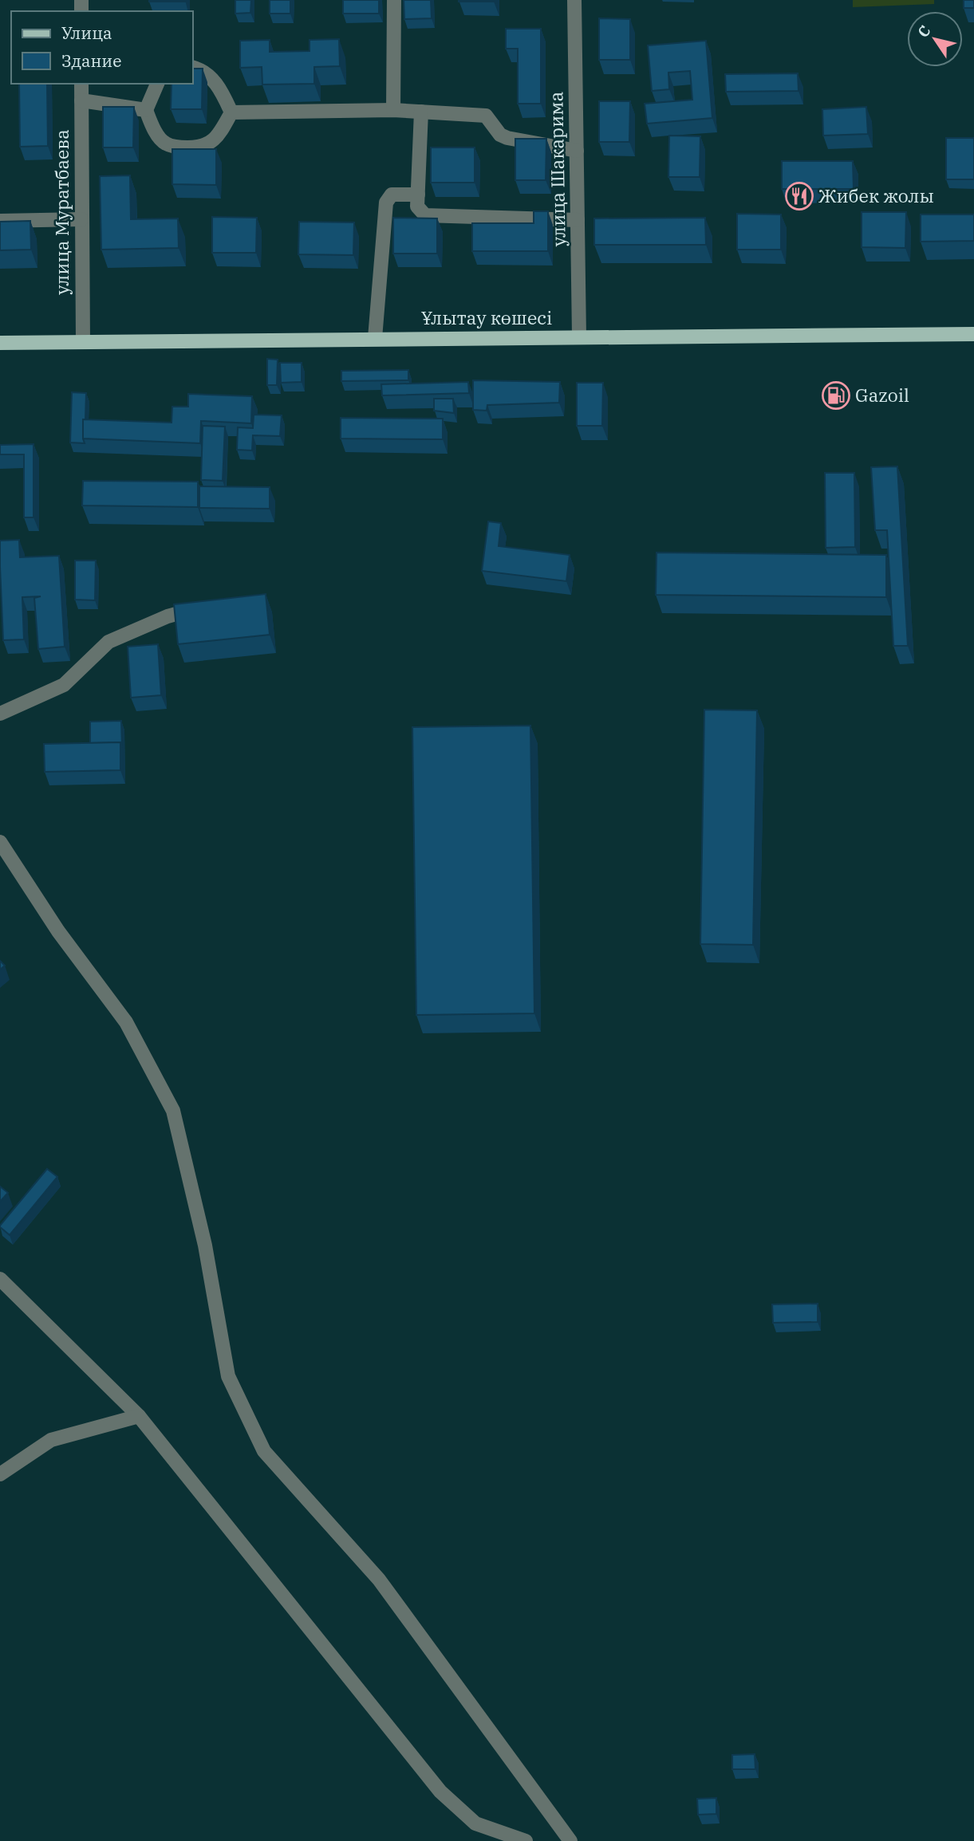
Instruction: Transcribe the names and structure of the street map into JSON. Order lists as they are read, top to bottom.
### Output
{
  "streets": {
    "main road": ["Ұлытау көшесі"],
    "street": ["улица Шакарима", "улица Муратбаева"]
  },
  "crossings": [
    ["улица Шакарима", "Ұлытау көшесі"],
    ["улица Муратбаева", "Ұлытау көшесі"]
  ],
  "places": {
    "restaurant": ["Жибек жолы"],
    "fuel station": ["Gazoil"]
  },
  "legend": ["Улица", "Здание"],
  "north": "top left"
}
